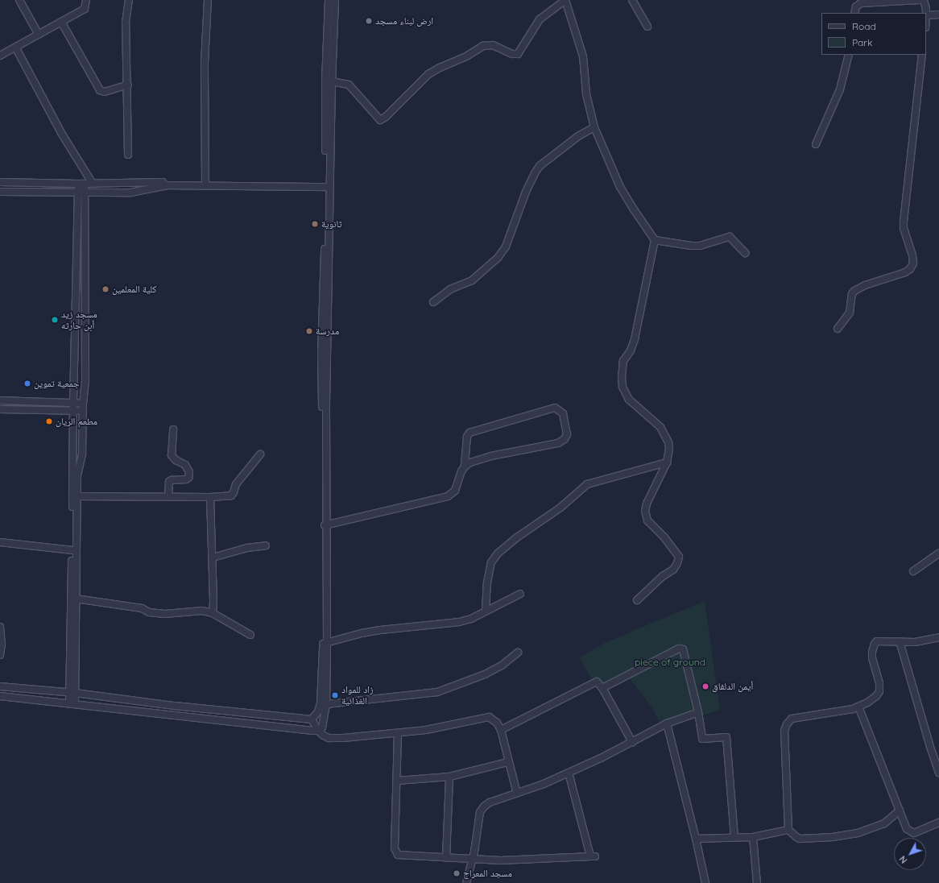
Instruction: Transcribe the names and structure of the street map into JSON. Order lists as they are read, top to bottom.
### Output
{
  "parks": ["piece of ground"],
  "places": [
    "ارض لبناء مسجد",
    "ثانوية",
    "كلية المعلمين",
    "مسجد زيد أبن حارثه",
    "مدرسة",
    "جمعية تموين",
    "مطعم الريان",
    "أيمن الدلفاق",
    "زاد للمواد الغذائية",
    "مسجد المعراج"
  ],
  "legend": ["Road", "Park"],
  "north": "bottom left"
}
